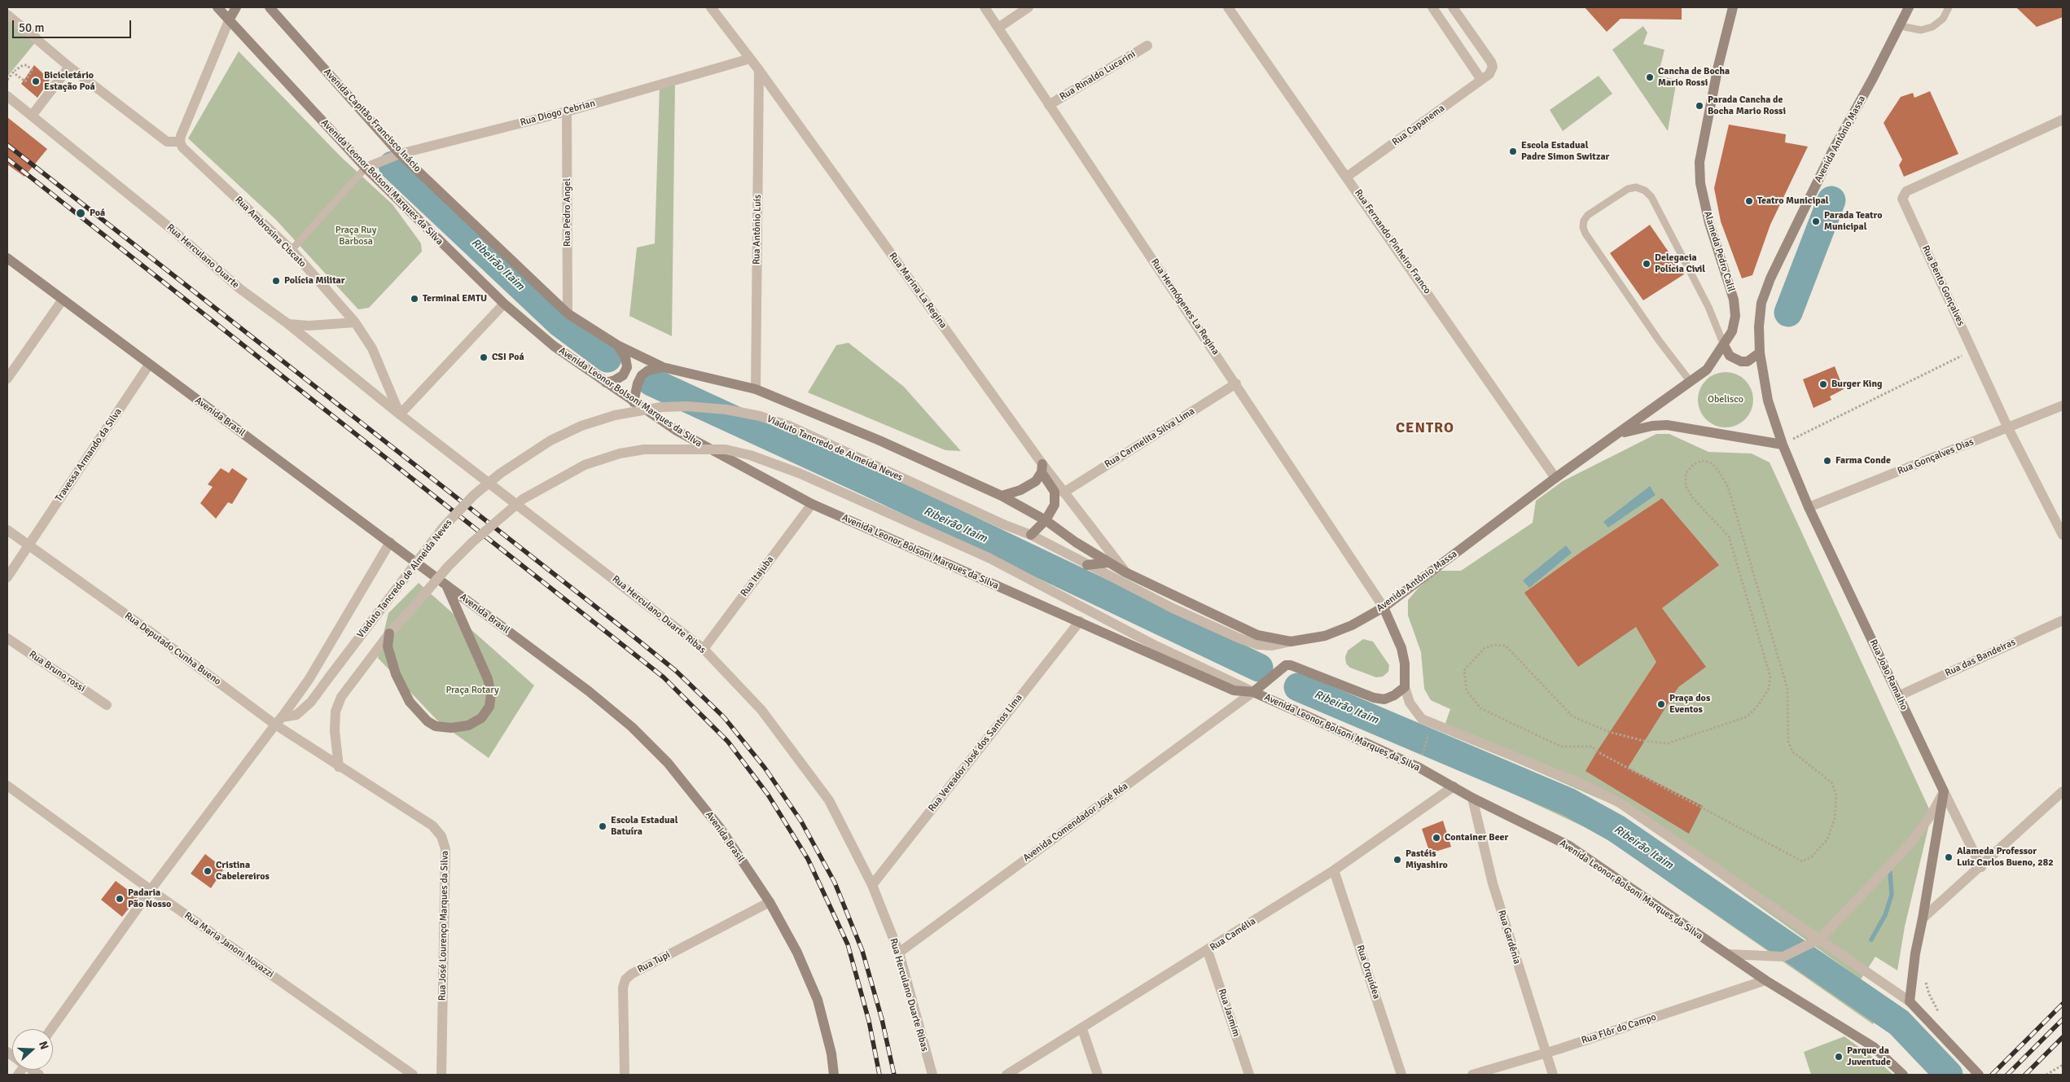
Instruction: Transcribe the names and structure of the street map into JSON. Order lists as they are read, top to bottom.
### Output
{
  "streets": {
    "main road": [
      "Avenida Capitão Francisco Inácio",
      "Avenida Antônio Massa",
      "Avenida Leonor Bolsoni Marques da Silva",
      "Alameda Pedro Calil",
      "Avenida Brasil",
      "Rua João Ramalho"
    ],
    "street": [
      "Rua Rinaldo Lucarini",
      "Rua Diogo Cebrian",
      "Rua Capanema",
      "Rua Pedro Angel",
      "Rua Antônio Luís",
      "Rua Ambrosina Ciscato",
      "Rua Fernando Pinheiro Franco",
      "Rua Herculano Duarte",
      "Rua Bento Gonçalves",
      "Rua Marina La Regina",
      "Rua Hermógenes La Regina",
      "Rua Carmelita Silva Lima",
      "Viaduto Tancredo de Almeida Neves",
      "Travessa Armando da Silva",
      "Rua Gonçalves Dias",
      "Rua Itajuba",
      "Rua Herculano Duarte Ribas",
      "Rua Deputado Cunha Bueno",
      "Rua das Bandeiras",
      "Rua Bruno rossi",
      "Rua Vereador José dos Santos Lima",
      "Avenida Comendador José Réa",
      "Rua José Lourenço Marques da Silva",
      "Rua Camélia",
      "Rua Gardênia",
      "Rua Maria Janoni Novazzi",
      "Rua Tupi",
      "Rua Orquídea",
      "Rua Jasmim",
      "Rua Flôr do Campo"
    ]
  },
  "crossings": [
    ["Rua Rinaldo Lucarini", "Rua Hermógenes La Regina"],
    ["Rua Diogo Cebrian", "Avenida Capitão Francisco Inácio"],
    ["Rua Diogo Cebrian", "Avenida Leonor Bolsoni Marques da Silva"],
    ["Rua Diogo Cebrian", "Rua Pedro Angel"],
    ["Rua Diogo Cebrian", "Rua Marina La Regina"],
    ["Avenida Capitão Francisco Inácio", "Rua Pedro Angel"],
    ["Rua Capanema", "Rua Fernando Pinheiro Franco"],
    ["Avenida Antônio Massa", "Rua Fernando Pinheiro Franco"],
    ["Avenida Antônio Massa", "Alameda Pedro Calil"],
    ["Avenida Antônio Massa", "Rua Marina La Regina"],
    ["Avenida Antônio Massa", "Rua Hermógenes La Regina"],
    ["Avenida Antônio Massa", "Rua João Ramalho"],
    ["Avenida Leonor Bolsoni Marques da Silva", "Rua Itajuba"],
    ["Avenida Leonor Bolsoni Marques da Silva", "Rua Vereador José dos Santos Lima"],
    ["Avenida Leonor Bolsoni Marques da Silva", "Avenida Comendador José Réa"],
    ["Avenida Leonor Bolsoni Marques da Silva", "Rua Camélia"],
    ["Avenida Leonor Bolsoni Marques da Silva", "Rua Gardênia"],
    ["Avenida Leonor Bolsoni Marques da Silva", "Rua Flôr do Campo"],
    ["Rua Antônio Luís", "Rua Marina La Regina"],
    ["Rua Ambrosina Ciscato", "Rua Herculano Duarte"],
    ["Rua Ambrosina Ciscato", "Rua Herculano Duarte Ribas"],
    ["Rua Herculano Duarte", "Rua Herculano Duarte Ribas"],
    ["Rua Bento Gonçalves", "Rua Gonçalves Dias"],
    ["Rua Marina La Regina", "Rua Carmelita Silva Lima"],
    ["Rua Hermógenes La Regina", "Rua Carmelita Silva Lima"],
    ["Avenida Brasil", "Travessa Armando da Silva"],
    ["Avenida Brasil", "Rua Tupi"],
    ["Viaduto Tancredo de Almeida Neves", "Rua Deputado Cunha Bueno"],
    ["Travessa Armando da Silva", "Rua Deputado Cunha Bueno"],
    ["Rua Gonçalves Dias", "Rua João Ramalho"],
    ["Rua Itajuba", "Rua Herculano Duarte Ribas"],
    ["Rua Herculano Duarte Ribas", "Rua Vereador José dos Santos Lima"],
    ["Rua Herculano Duarte Ribas", "Avenida Comendador José Réa"],
    ["Rua Deputado Cunha Bueno", "Rua José Lourenço Marques da Silva"],
    ["Rua das Bandeiras", "Rua João Ramalho"],
    ["Rua Camélia", "Rua Orquídea"],
    ["Rua Camélia", "Rua Jasmim"],
    ["Rua Gardênia", "Rua Flôr do Campo"]
  ],
  "districts": ["CENTRO"],
  "water": ["Ribeirão Itaim"],
  "parks": ["Praça Ruy Barbosa", "Obelisco", "Praça Rotary"],
  "places": [
    "Cancha de Bocha Mario Rossi",
    "Bicicletário Estação Poá",
    "Parada Cancha de Bocha Mario Rossi",
    "Escola Estadual Padre Simon Switzar",
    "Teatro Municipal",
    "Poá",
    "Parada Teatro Municipal",
    "Delegacia Polícia Civil",
    "Polícia Militar",
    "Terminal EMTU",
    "CSI Poá",
    "Burger King",
    "Farma Conde",
    "Praça dos Eventos",
    "Escola Estadual Batuíra",
    "Container Beer",
    "Alameda Professor Luiz Carlos Bueno, 282",
    "Pastéis Miyashiro",
    "Cristina Cabelereiros",
    "Padaria Pão Nosso",
    "Parque da Juventude"
  ],
  "scale_bar": "50 m",
  "north": "right"
}
